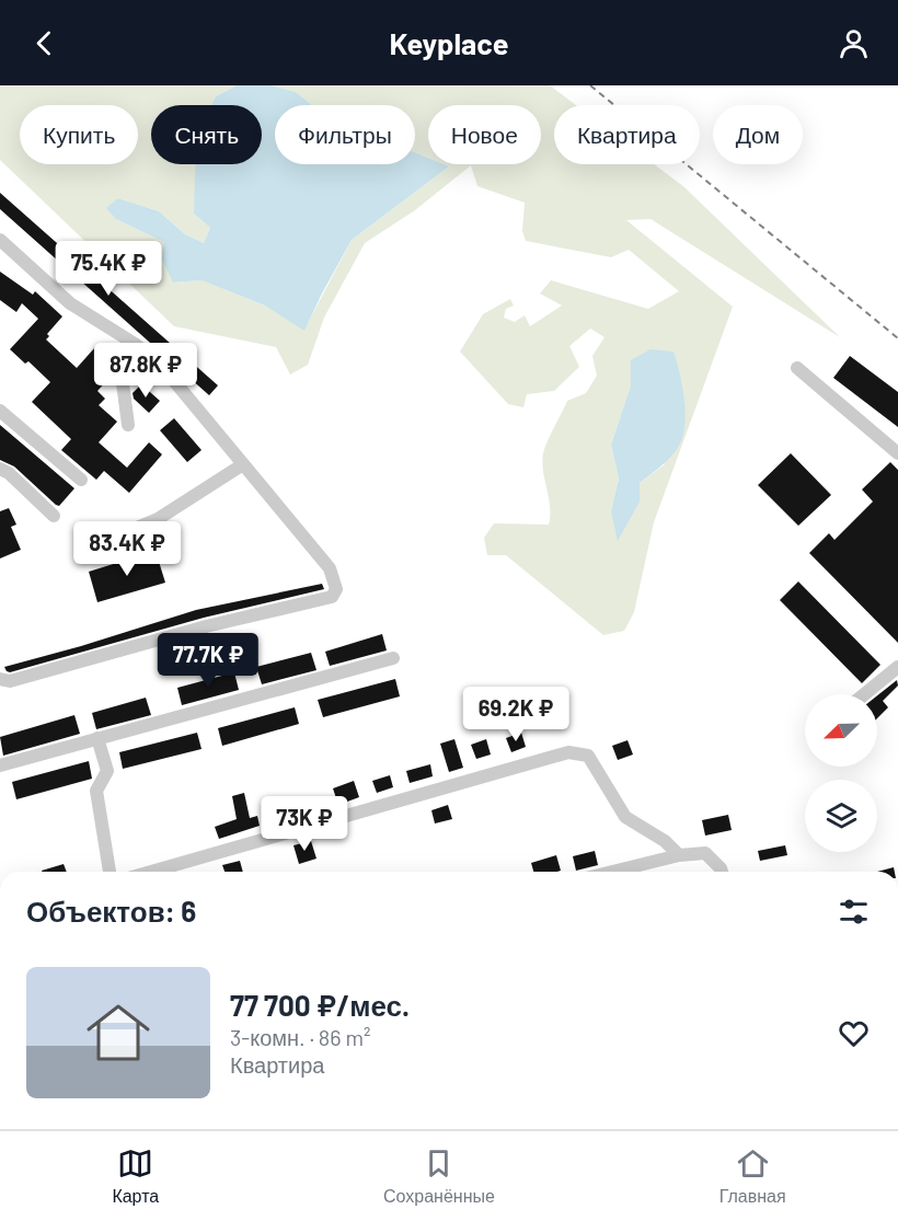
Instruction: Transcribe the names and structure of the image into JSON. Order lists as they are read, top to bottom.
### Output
{
  "north": "bottom left",
  "page": {
    "header": "Keyplace",
    "chip": [
      "Купить",
      "Снять",
      "Фильтры",
      "Новое",
      "Квартира",
      "Дом"
    ],
    "price": [
      "75.4K ₽",
      "87.8K ₽",
      "83.4K ₽",
      "77.7K ₽",
      "69.2K ₽",
      "73K ₽"
    ],
    "heading": "Объектов: 6",
    "list": [
      {
        "name": "77 700 ₽/мес.",
        "note": "3-комн. · 86 m² · Квартира"
      }
    ],
    "tabs": ["Карта", "Сохранённые", "Главная"]
  }
}
